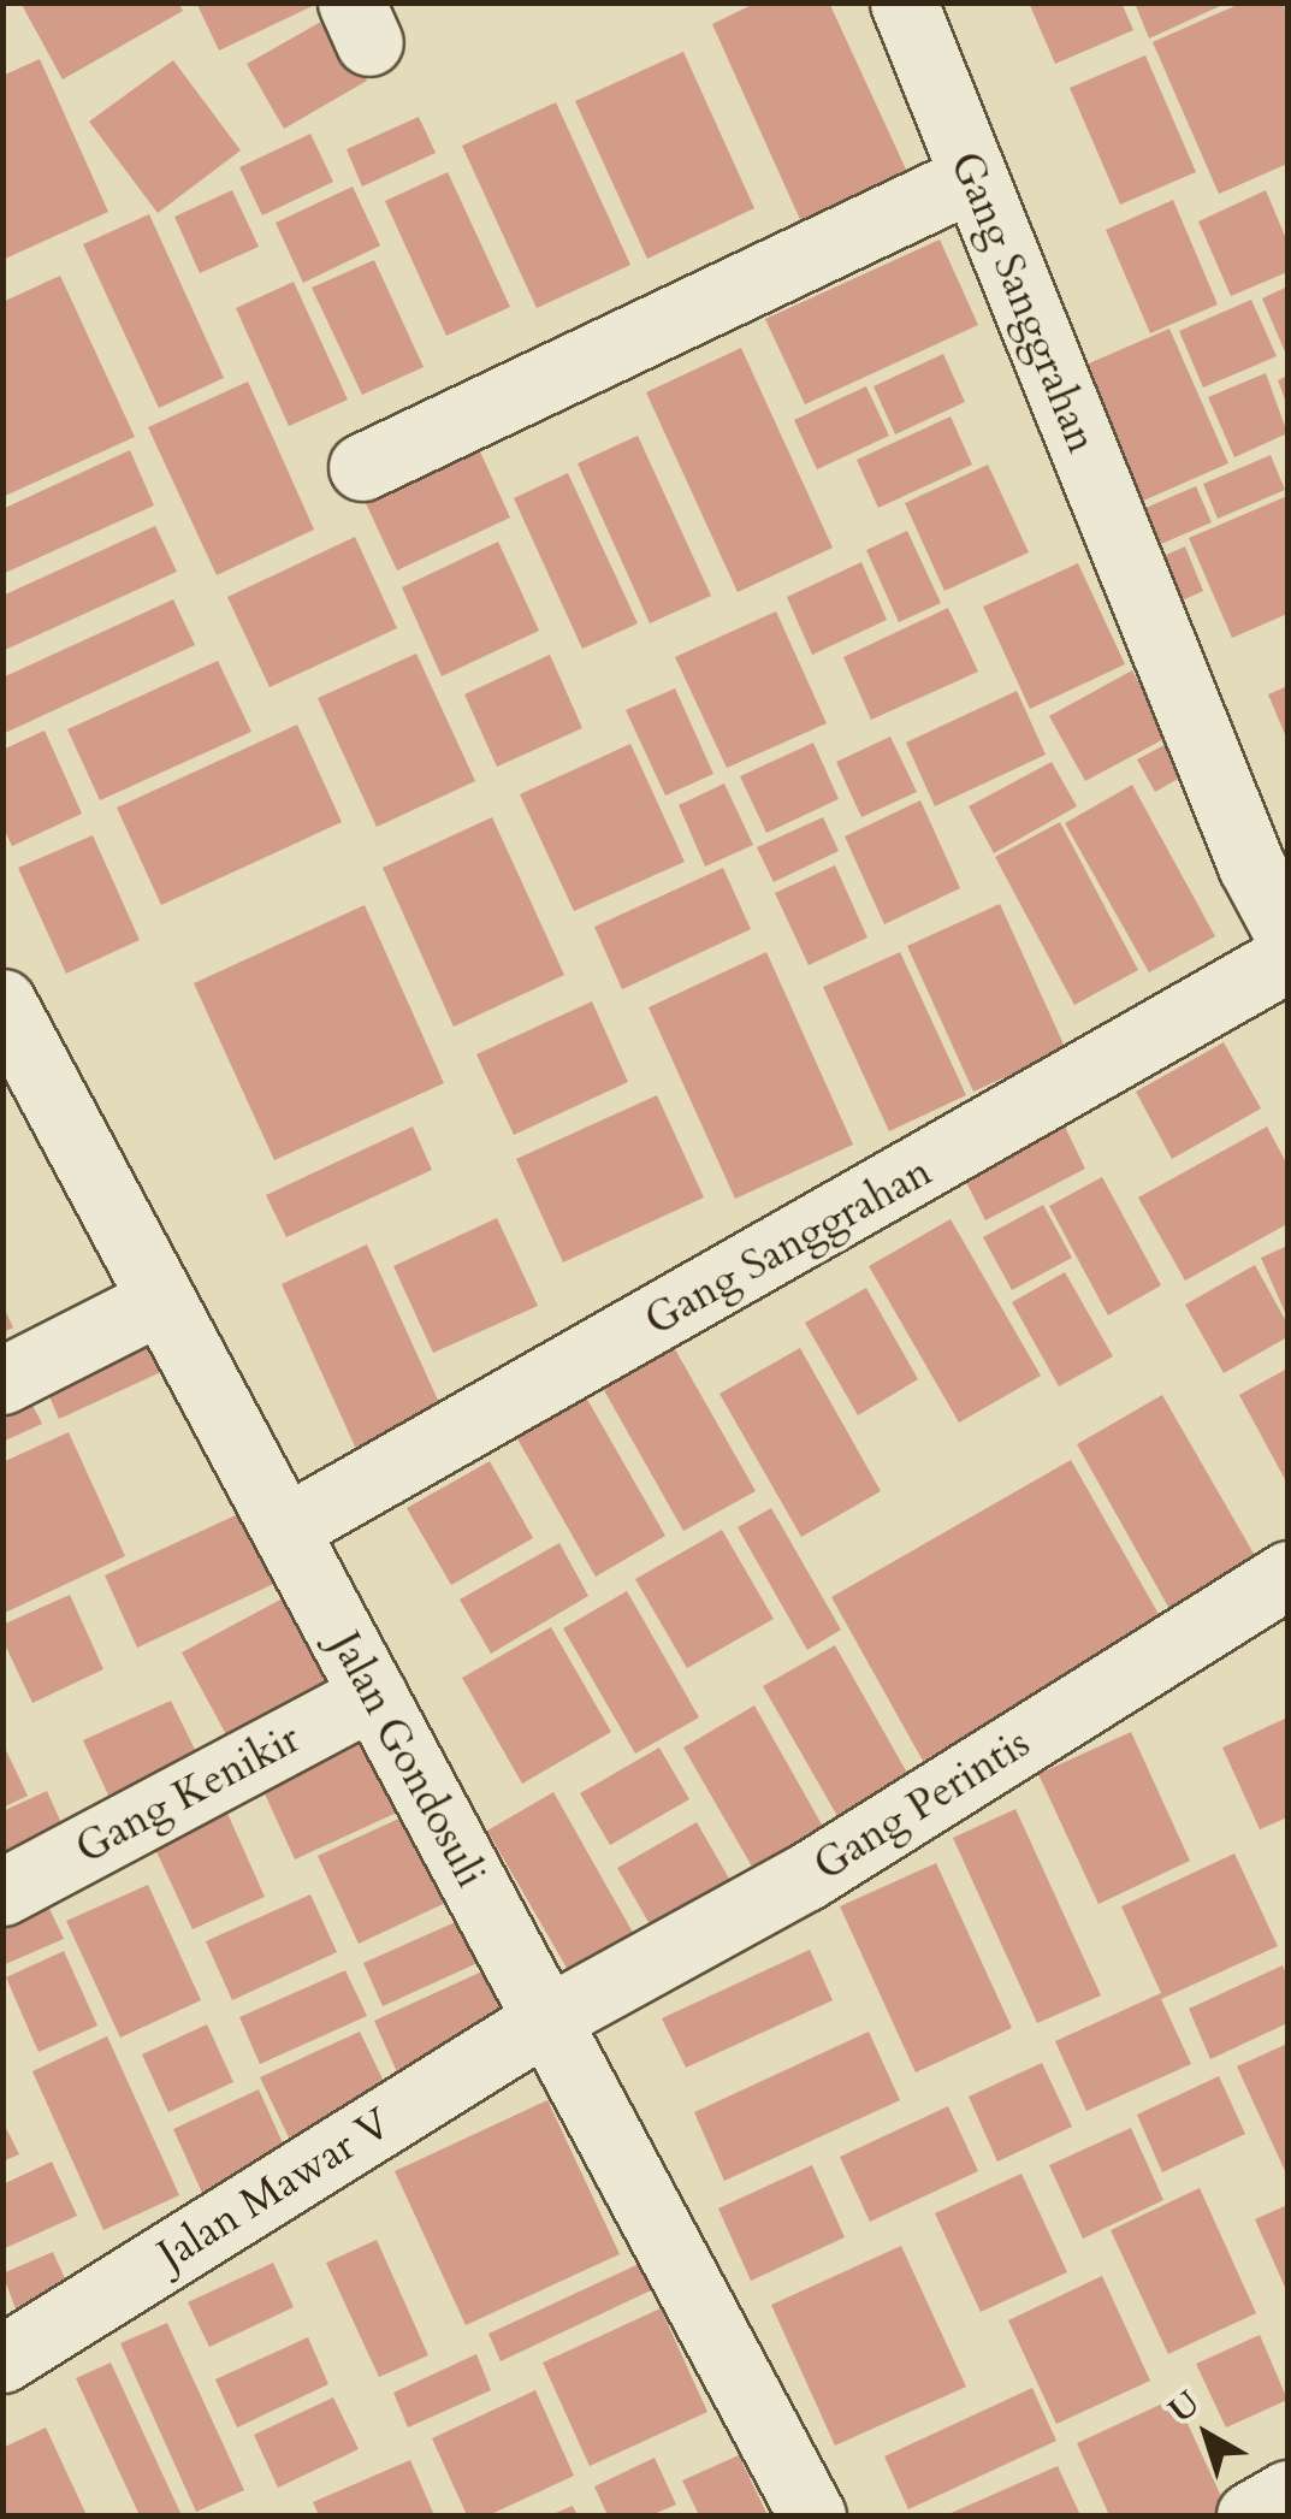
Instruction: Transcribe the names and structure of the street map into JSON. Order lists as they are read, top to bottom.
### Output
{
  "streets": {
    "street": [
      "Gang Sanggrahan",
      "Jalan Gondosuli",
      "Gang Kenikir",
      "Gang Perintis",
      "Jalan Mawar V"
    ]
  },
  "crossings": [
    ["Gang Sanggrahan", "Jalan Gondosuli"],
    ["Jalan Gondosuli", "Gang Kenikir"],
    ["Jalan Gondosuli", "Gang Perintis"],
    ["Jalan Gondosuli", "Jalan Mawar V"],
    ["Gang Perintis", "Jalan Mawar V"]
  ],
  "north": "top left"
}
